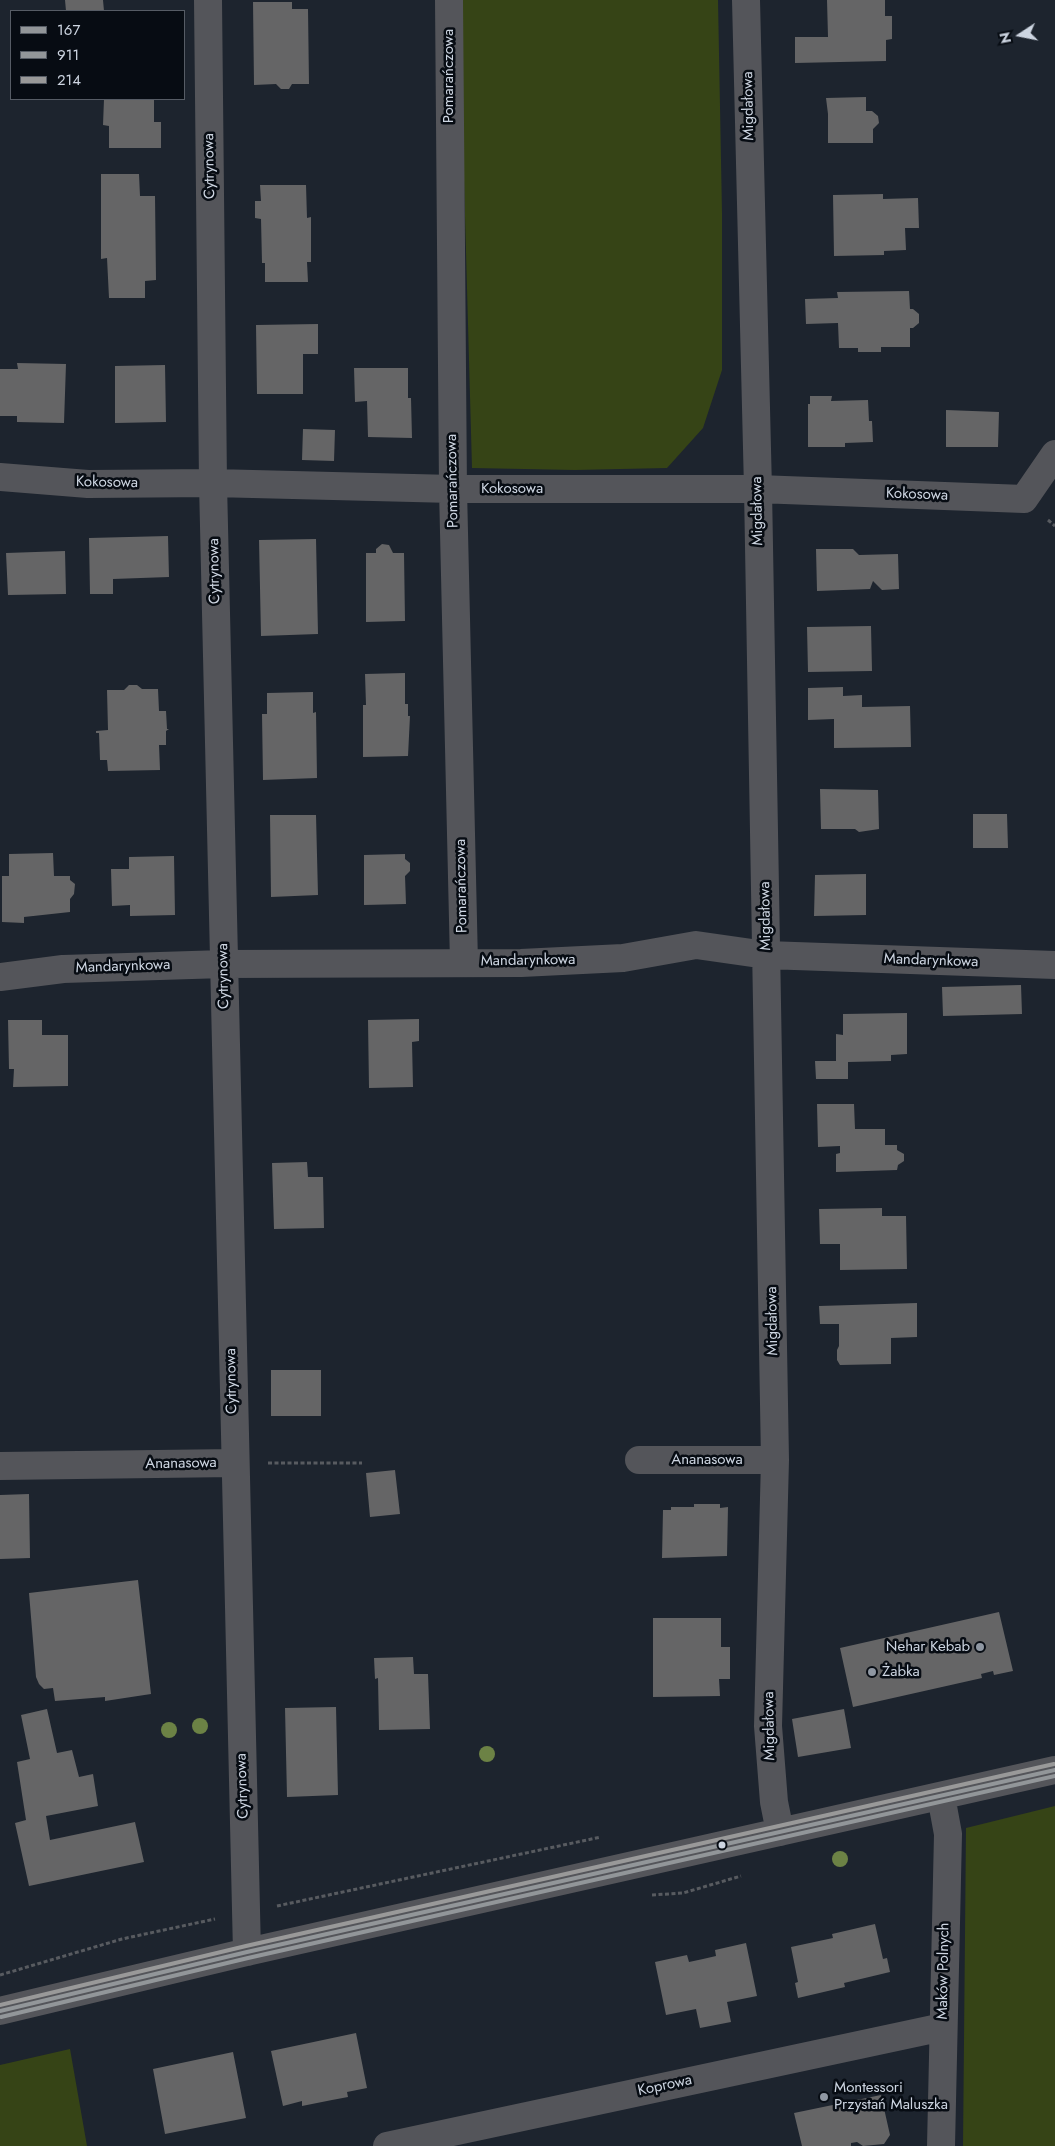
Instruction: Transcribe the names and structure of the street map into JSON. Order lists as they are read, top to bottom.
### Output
{
  "streets": {
    "street": [
      "Pomarańczowa",
      "Migdałowa",
      "Cytrynowa",
      "Kokosowa",
      "Mandarynkowa",
      "Ananasowa",
      "Maków Polnych",
      "Koprowa"
    ]
  },
  "crossings": [
    ["Pomarańczowa", "Kokosowa"],
    ["Pomarańczowa", "Mandarynkowa"],
    ["Migdałowa", "Kokosowa"],
    ["Migdałowa", "Mandarynkowa"],
    ["Migdałowa", "Ananasowa"],
    ["Cytrynowa", "Kokosowa"],
    ["Cytrynowa", "Mandarynkowa"],
    ["Cytrynowa", "Ananasowa"],
    ["Maków Polnych", "Koprowa"]
  ],
  "places": ["Nehar Kebab", "Żabka", "Montessori Przystań Maluszka"],
  "lines": ["transit line 214", "transit line 167", "transit line 911"],
  "legend": ["167", "911", "214"],
  "north": "left"
}
